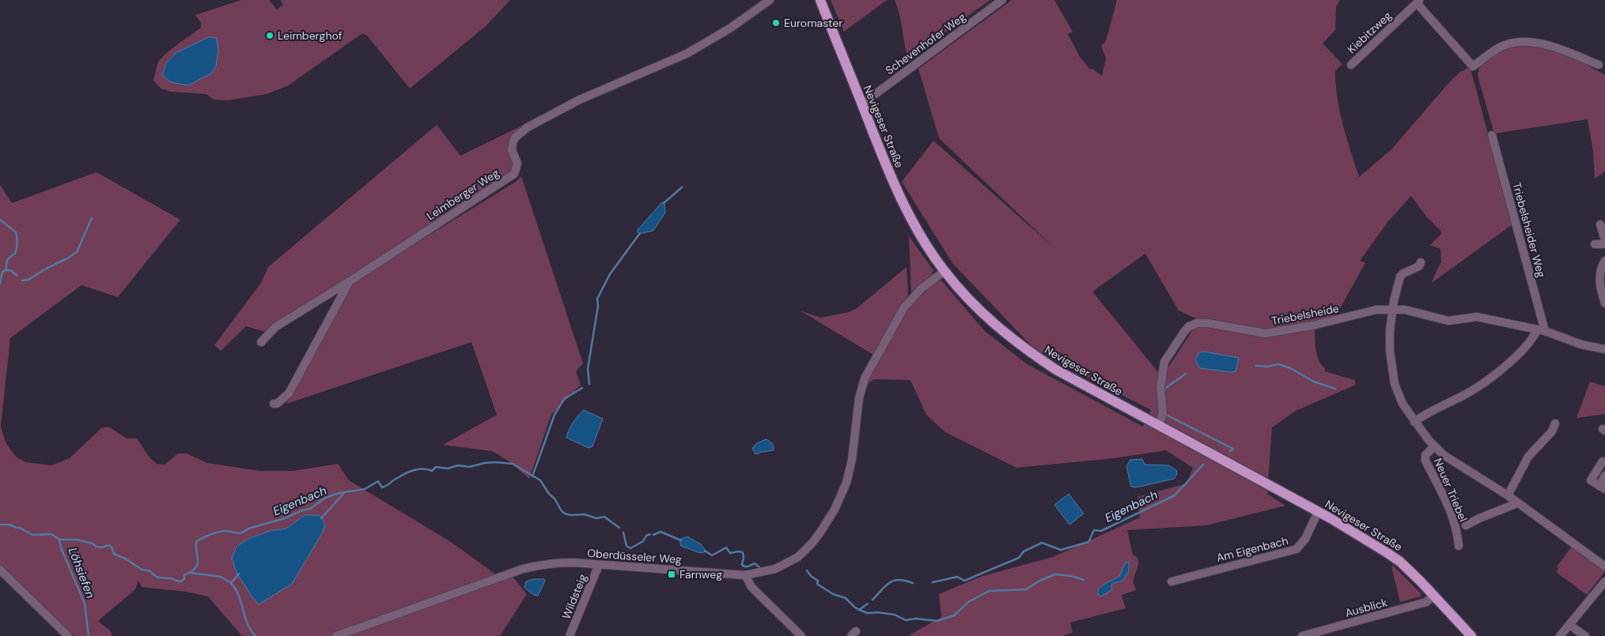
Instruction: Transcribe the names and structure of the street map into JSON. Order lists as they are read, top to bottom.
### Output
{
  "streets": {
    "main road": ["Nevigeser Straße"],
    "street": [
      "Kiebitzweg",
      "Schevenhofer Weg",
      "Leimberger Weg",
      "Triebelsheider Weg",
      "Triebelsheide",
      "Neuer Triebel",
      "Am Eigenbach",
      "Oberdüsseler Weg",
      "Wildsteig",
      "Ausblick"
    ]
  },
  "crossings": [
    ["Schevenhofer Weg", "Nevigeser Straße"],
    ["Nevigeser Straße", "Triebelsheide"],
    ["Nevigeser Straße", "Am Eigenbach"],
    ["Nevigeser Straße", "Oberdüsseler Weg"],
    ["Nevigeser Straße", "Ausblick"],
    ["Triebelsheider Weg", "Triebelsheide"],
    ["Triebelsheide", "Neuer Triebel"],
    ["Oberdüsseler Weg", "Wildsteig"]
  ],
  "water": ["Eigenbach", "Löhsiefen"],
  "places": {
    "other": ["Euromaster", "Leimberghof"],
    "transit": ["Farnweg"]
  }
}
